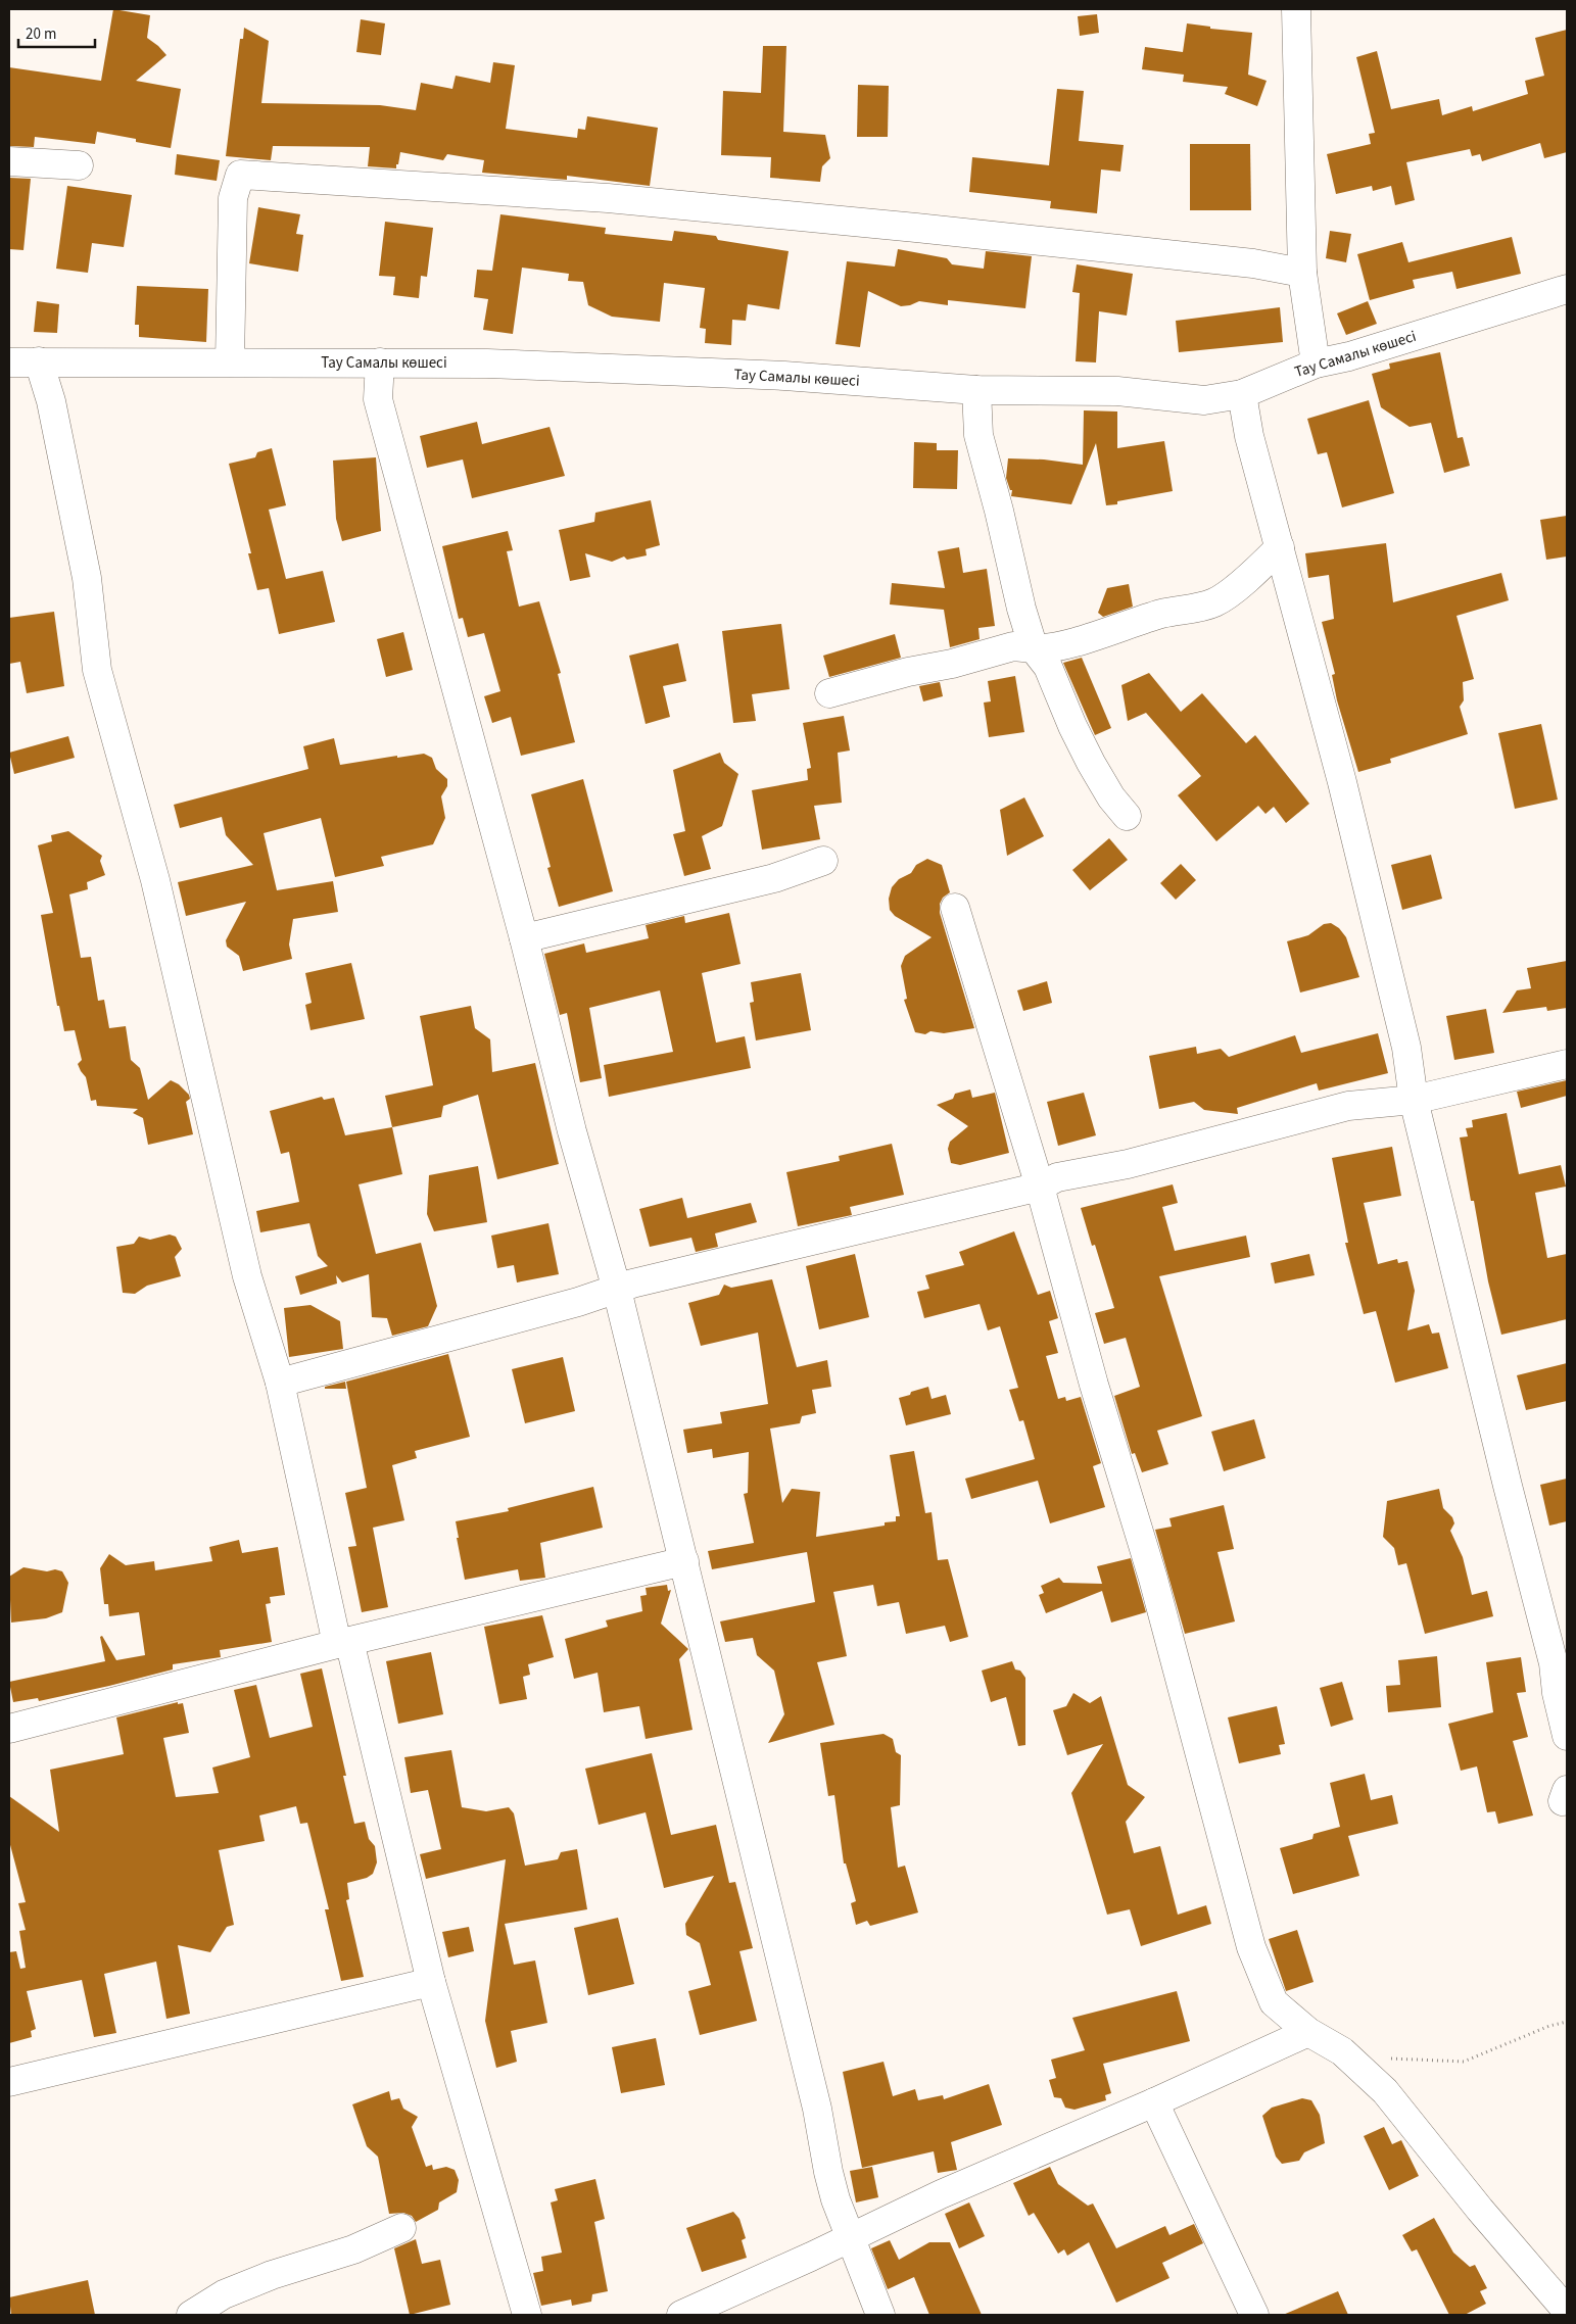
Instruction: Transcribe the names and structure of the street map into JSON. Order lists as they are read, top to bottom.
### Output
{
  "streets": {
    "street": ["Тау Самалы көшесі"]
  },
  "scale_bar": "20 m"
}
